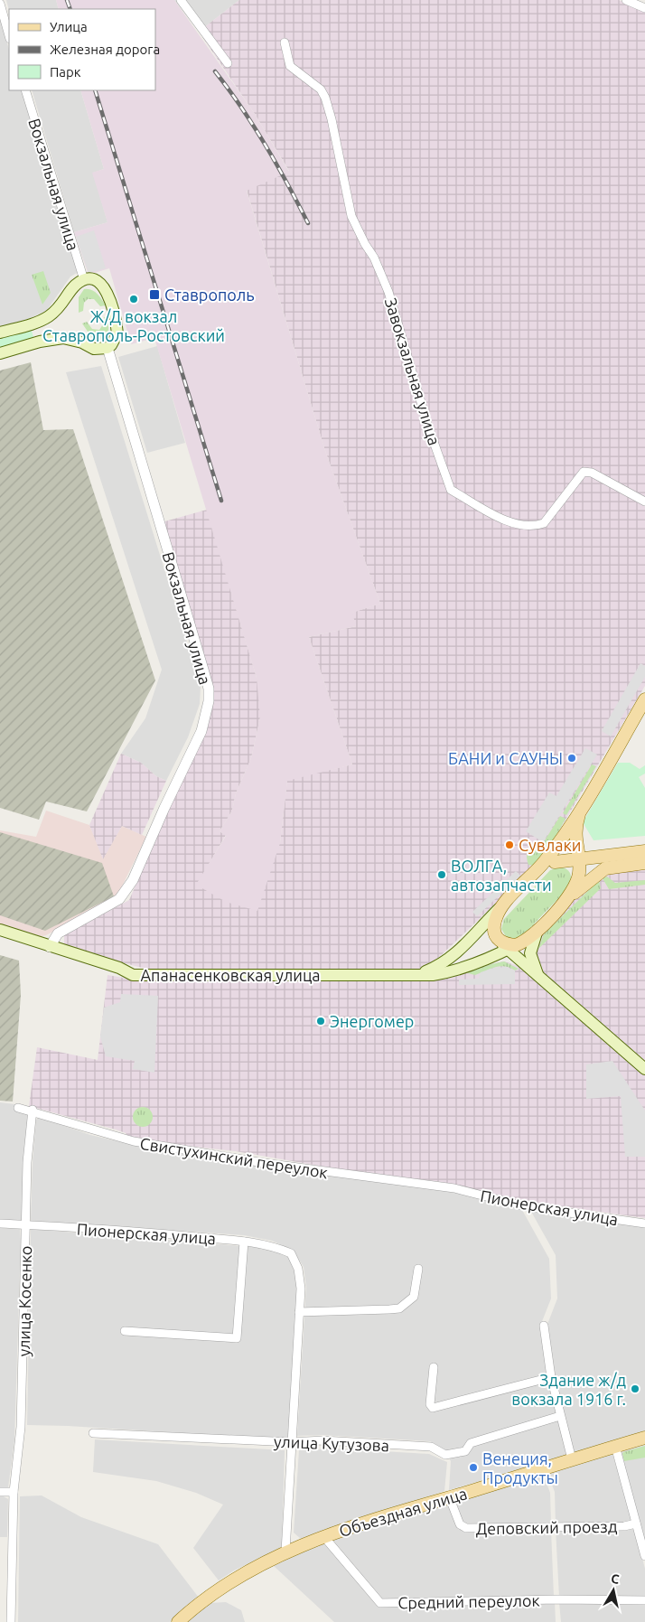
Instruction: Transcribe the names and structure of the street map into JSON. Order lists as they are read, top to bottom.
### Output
{
  "streets": {
    "main road": ["Апанасенковская улица", "Объездная улица"],
    "street": [
      "Вокзальная улица",
      "Завокзальная улица",
      "Свистухинский переулок",
      "Пионерская улица",
      "улица Косенко",
      "улица Кутузова",
      "Деповский проезд",
      "Средний переулок"
    ]
  },
  "crossings": [
    ["Вокзальная улица", "Апанасенковская улица"],
    ["Свистухинский переулок", "Пионерская улица"],
    ["Свистухинский переулок", "улица Косенко"],
    ["Пионерская улица", "улица Косенко"],
    ["Объездная улица", "Деповский проезд"],
    ["Объездная улица", "Средний переулок"]
  ],
  "places": {
    "transit": ["Ставрополь"],
    "other": [
      "Ж/Д вокзал Ставрополь-Ростовский",
      "БАНИ и САУНЫ",
      "Сувлаки",
      "ВОЛГА, автозапчасти",
      "Энергомер",
      "Здание ж/д вокзала 1916 г.",
      "Венеция, Продукты"
    ]
  },
  "legend": ["Улица", "Железная дорога", "Парк"],
  "north": "top"
}
